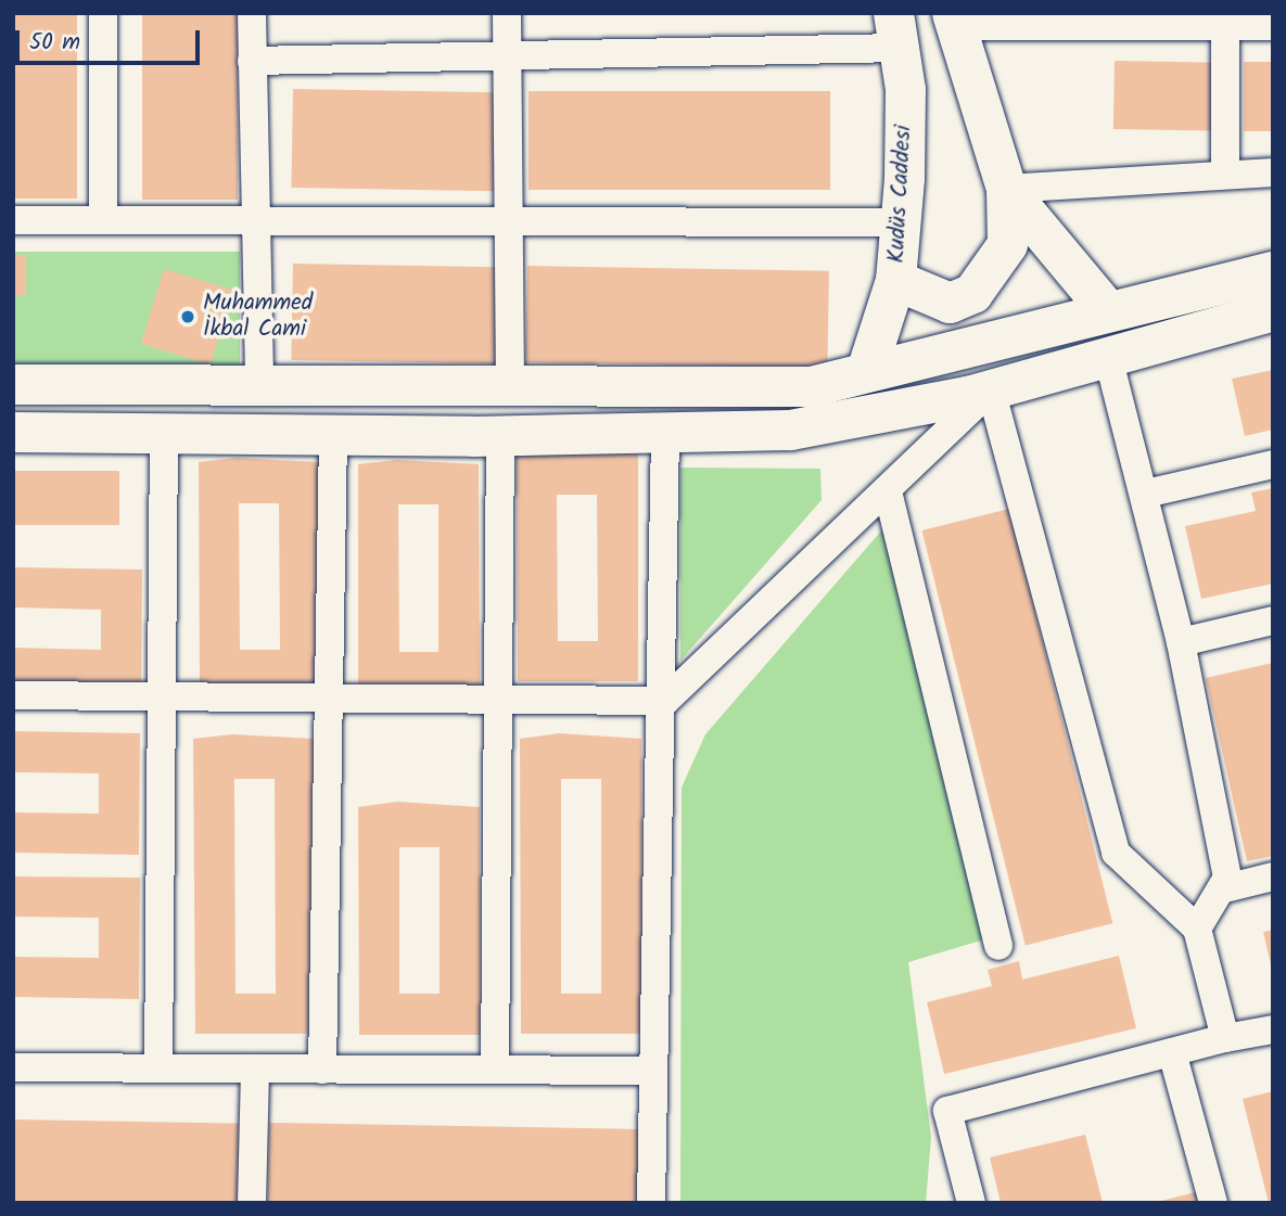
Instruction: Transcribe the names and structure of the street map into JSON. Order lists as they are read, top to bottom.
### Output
{
  "streets": {
    "street": ["Kudüs Caddesi"]
  },
  "places": ["Muhammed İkbal Cami"],
  "scale_bar": "50 m"
}
